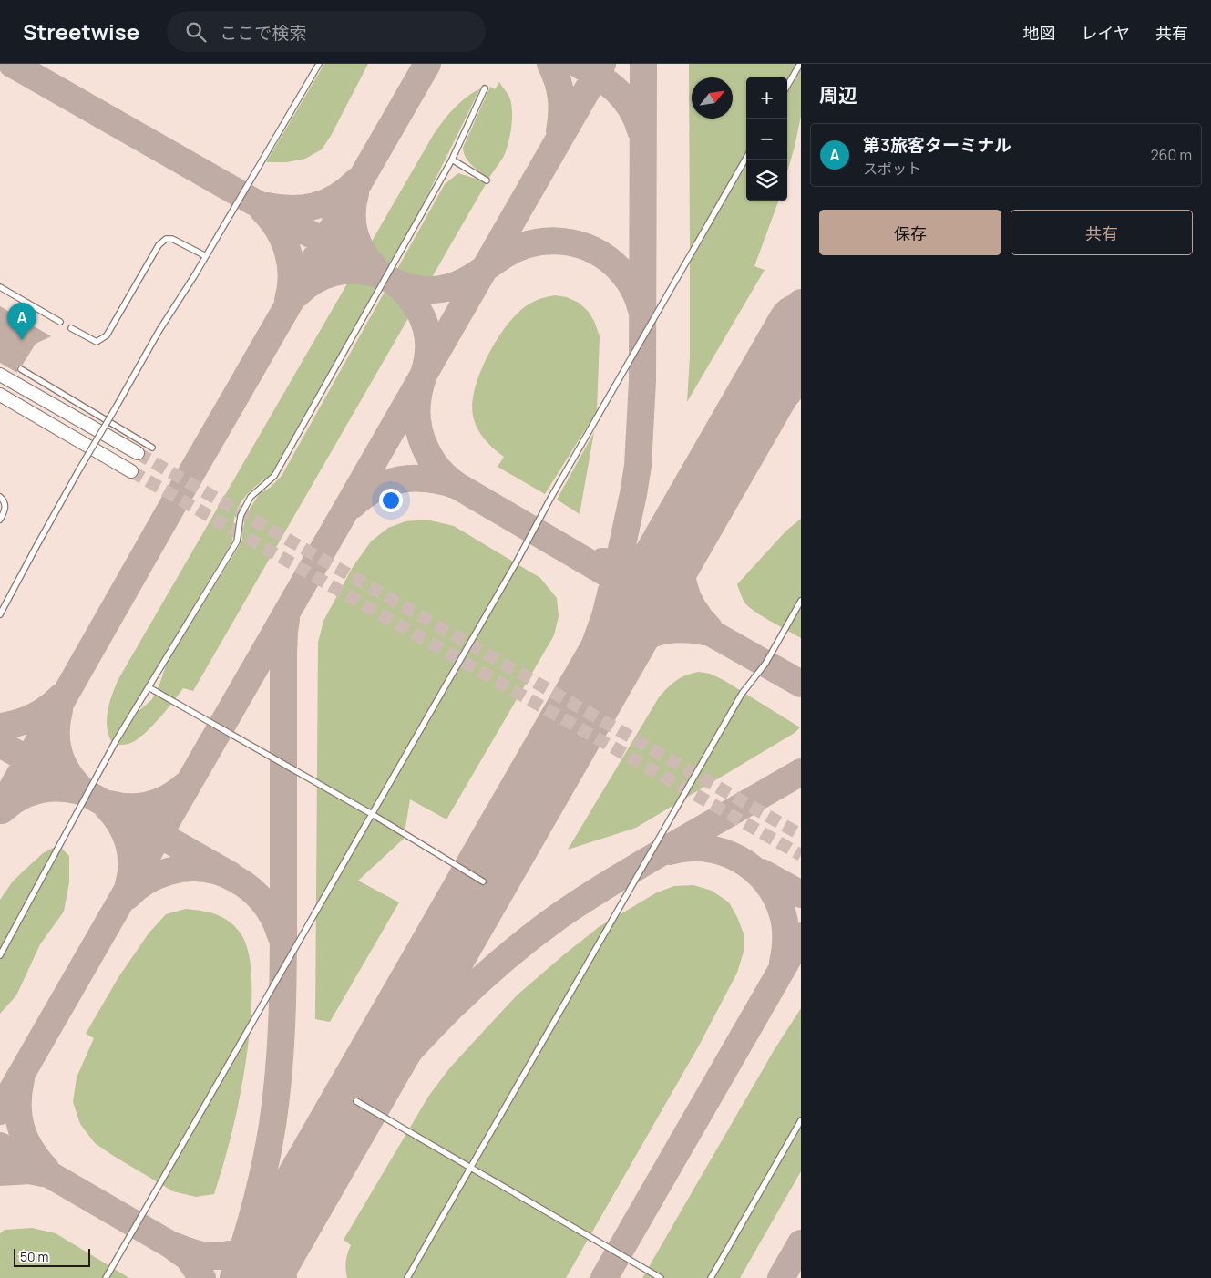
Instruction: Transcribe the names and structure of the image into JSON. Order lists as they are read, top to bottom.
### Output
{
  "scale_bar": "50 m",
  "north": "top right",
  "page": {
    "header": "Streetwise",
    "search": "ここで検索",
    "nav": ["地図", "レイヤ", "共有"],
    "heading": "周辺",
    "map_buttons": ["+", "−"],
    "list": [
      {
        "mark": "A",
        "name": "第3旅客ターミナル",
        "note": "スポット",
        "value": "260 m"
      }
    ],
    "buttons": ["保存", "共有"],
    "pins": "A",
    "scale": "50 m"
  }
}
